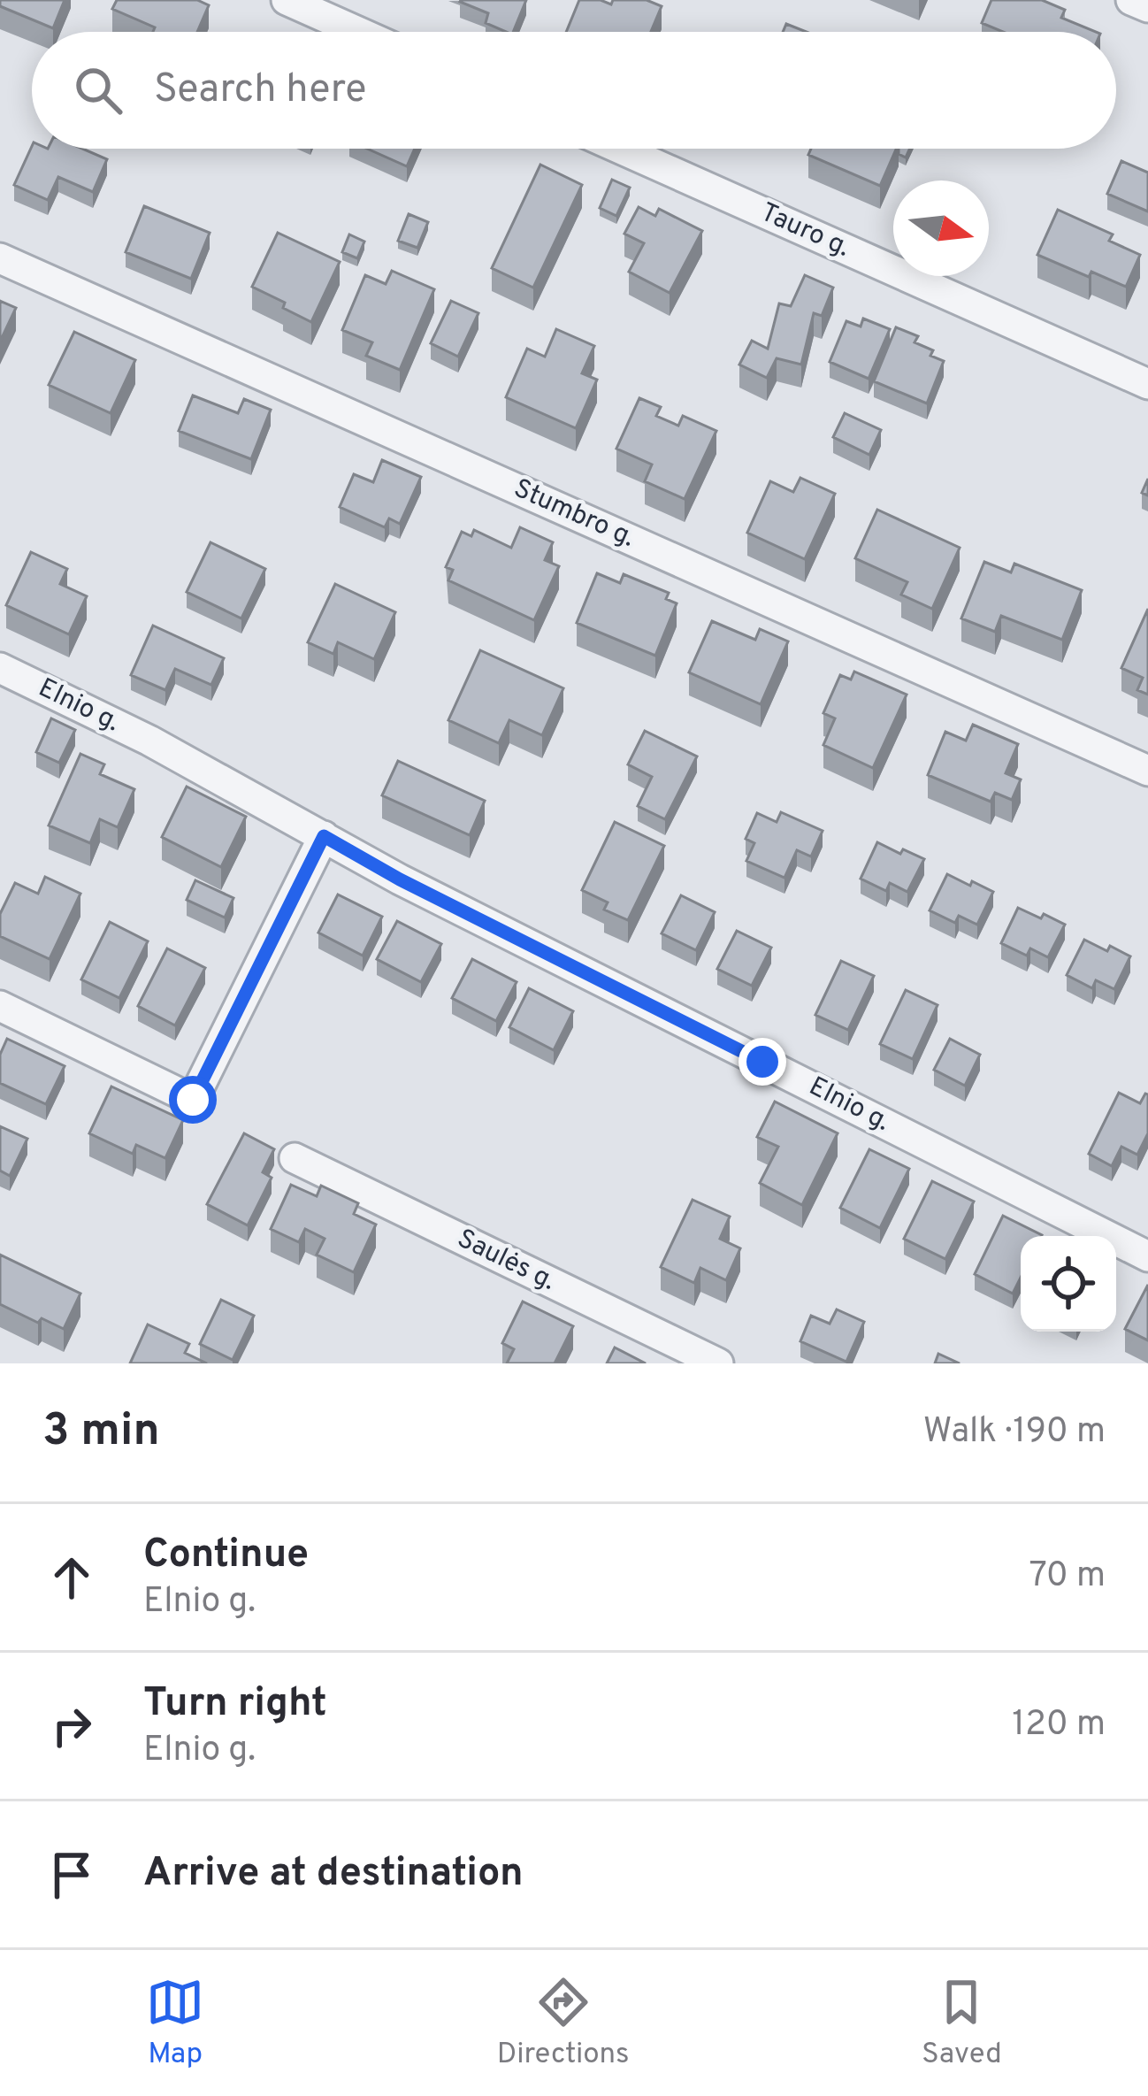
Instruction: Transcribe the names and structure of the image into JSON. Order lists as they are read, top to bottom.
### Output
{
  "streets": {
    "street": [
      "Tauro g.",
      "Stumbro g.",
      "Elnio g.",
      "Saulės g."
    ]
  },
  "north": "right",
  "page": {
    "search": "Search here",
    "heading": ["3 min", "Walk · 190 m"],
    "list": [
      ["Continue", "Elnio g.", "70 m"],
      ["Turn right", "Elnio g.", "120 m"],
      "Arrive at destination"
    ],
    "nav": ["Map", "Directions", "Saved"]
  }
}
